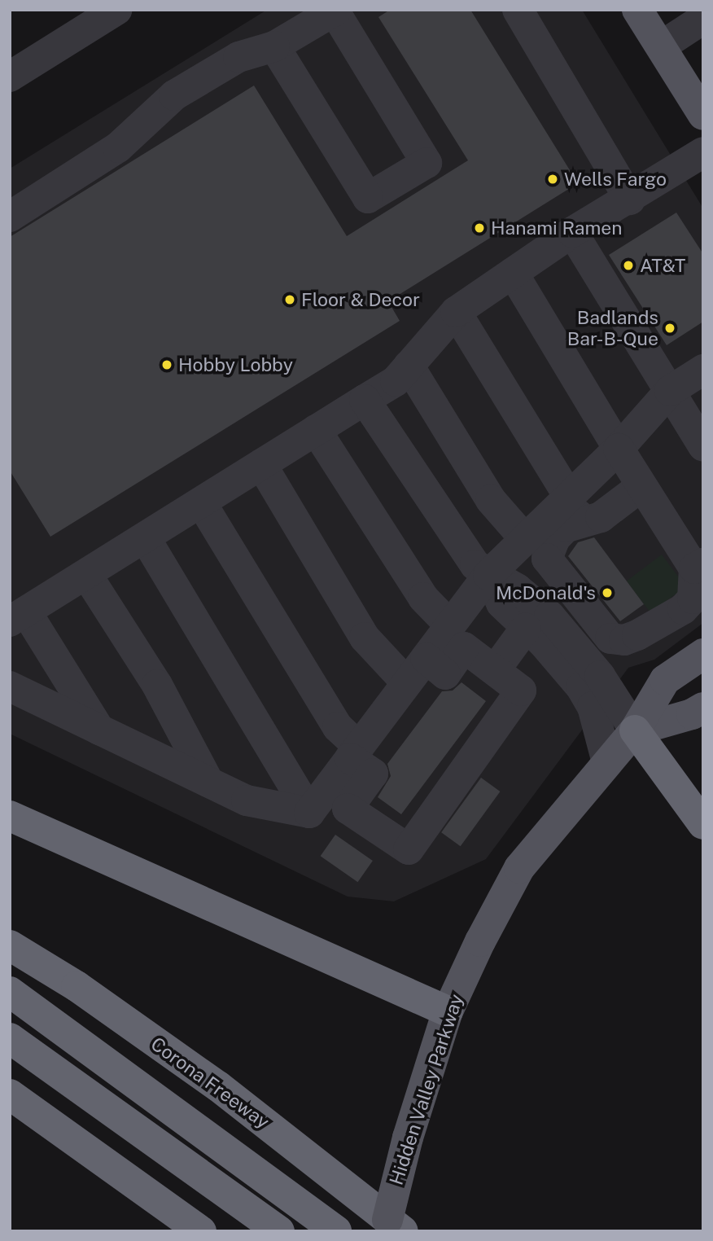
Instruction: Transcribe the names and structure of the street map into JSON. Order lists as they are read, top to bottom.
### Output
{
  "streets": {
    "highway": ["Corona Freeway"],
    "main road": ["Hidden Valley Parkway"]
  },
  "places": [
    "Wells Fargo",
    "Hanami Ramen",
    "AT&T",
    "Floor & Decor",
    "Badlands Bar-B-Que",
    "Hobby Lobby",
    "McDonald's"
  ]
}
